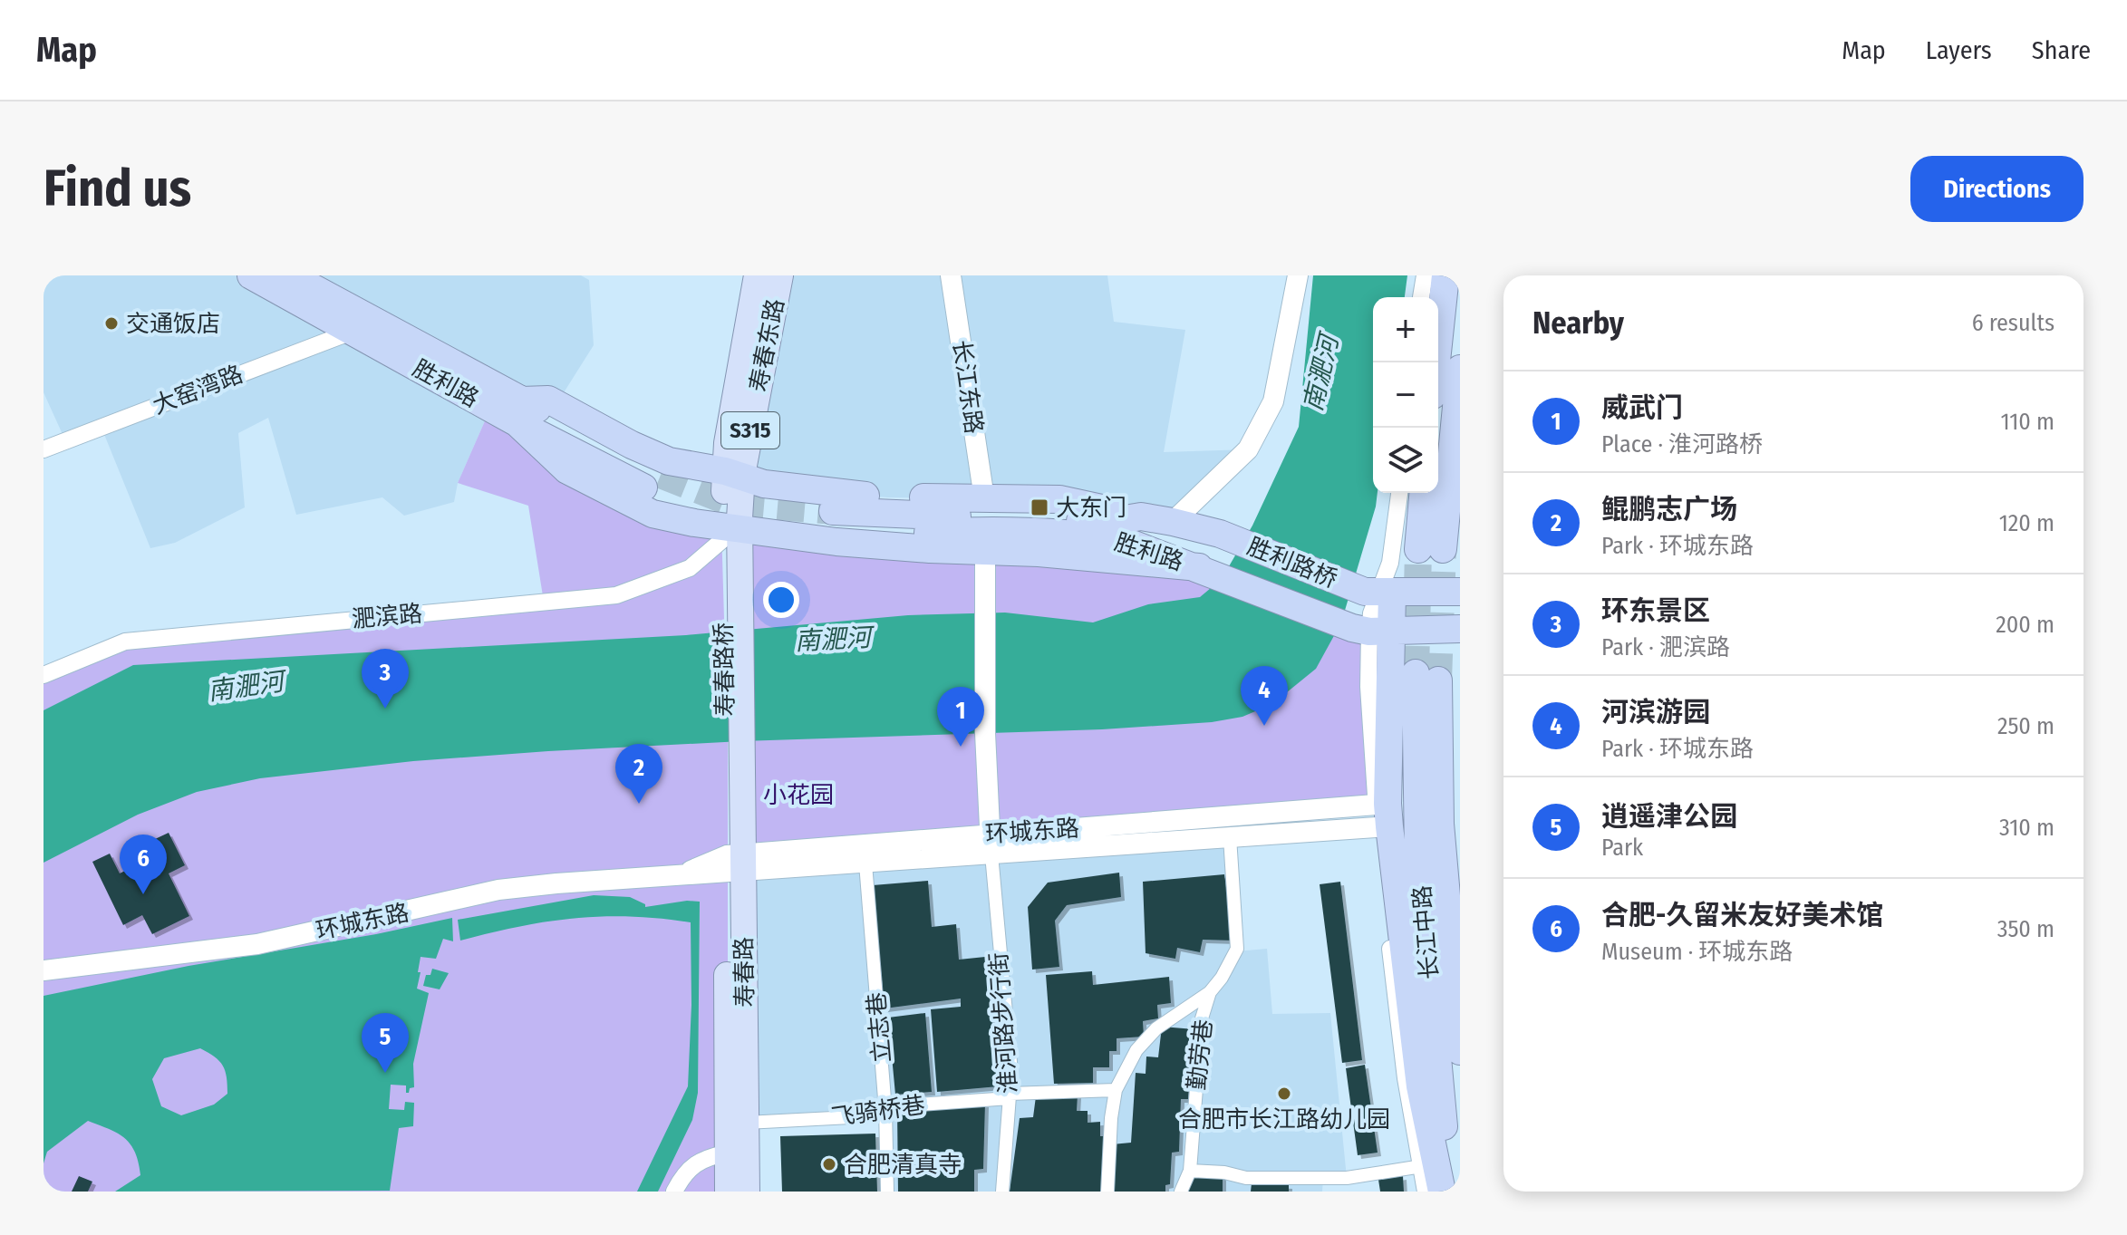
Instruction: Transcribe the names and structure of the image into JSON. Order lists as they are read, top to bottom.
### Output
{
  "streets": {
    "highway": ["胜利路", "胜利路桥", "长江中路"],
    "main road": [
      "寿春东路",
      "S315",
      "寿春路桥",
      "寿春路"
    ],
    "street": [
      "长江东路",
      "大窑湾路",
      "淝滨路",
      "环城东路",
      "淮河路步行街",
      "立志巷",
      "勤劳巷",
      "飞骑桥巷"
    ]
  },
  "crossings": [
    ["寿春东路", "淝滨路"],
    ["寿春东路", "寿春路桥"],
    ["胜利路", "大窑湾路"],
    ["胜利路", "胜利路桥"],
    ["寿春路桥", "寿春路"],
    ["环城东路", "寿春路"],
    ["环城东路", "淮河路步行街"],
    ["环城东路", "立志巷"],
    ["环城东路", "勤劳巷"],
    ["寿春路", "飞骑桥巷"],
    ["淮河路步行街", "飞骑桥巷"],
    ["立志巷", "飞骑桥巷"]
  ],
  "water": ["南淝河"],
  "parks": ["小花园"],
  "places": {
    "other": ["交通饭店", "合肥市长江路幼儿园", "合肥清真寺"],
    "transit": ["大东门"]
  },
  "page": {
    "header": "Map",
    "nav": ["Map", "Layers", "Share"],
    "buttons": "Directions",
    "title": "Find us",
    "heading": ["Nearby", "6 results"],
    "map_buttons": ["+", "−"],
    "list": [
      {
        "mark": "1",
        "name": "威武门",
        "note": "Place · 淮河路桥",
        "value": "110 m"
      },
      {
        "mark": "2",
        "name": "鲲鹏志广场",
        "note": "Park · 环城东路",
        "value": "120 m"
      },
      {
        "mark": "3",
        "name": "环东景区",
        "note": "Park · 淝滨路",
        "value": "200 m"
      },
      {
        "mark": "4",
        "name": "河滨游园",
        "note": "Park · 环城东路",
        "value": "250 m"
      },
      {
        "mark": "5",
        "name": "逍遥津公园",
        "note": "Park",
        "value": "310 m"
      },
      {
        "mark": "6",
        "name": "合肥-久留米友好美术馆",
        "note": "Museum · 环城东路",
        "value": "350 m"
      }
    ],
    "pins": [
      "3",
      "4",
      "1",
      "2",
      "6",
      "5"
    ]
  }
}
